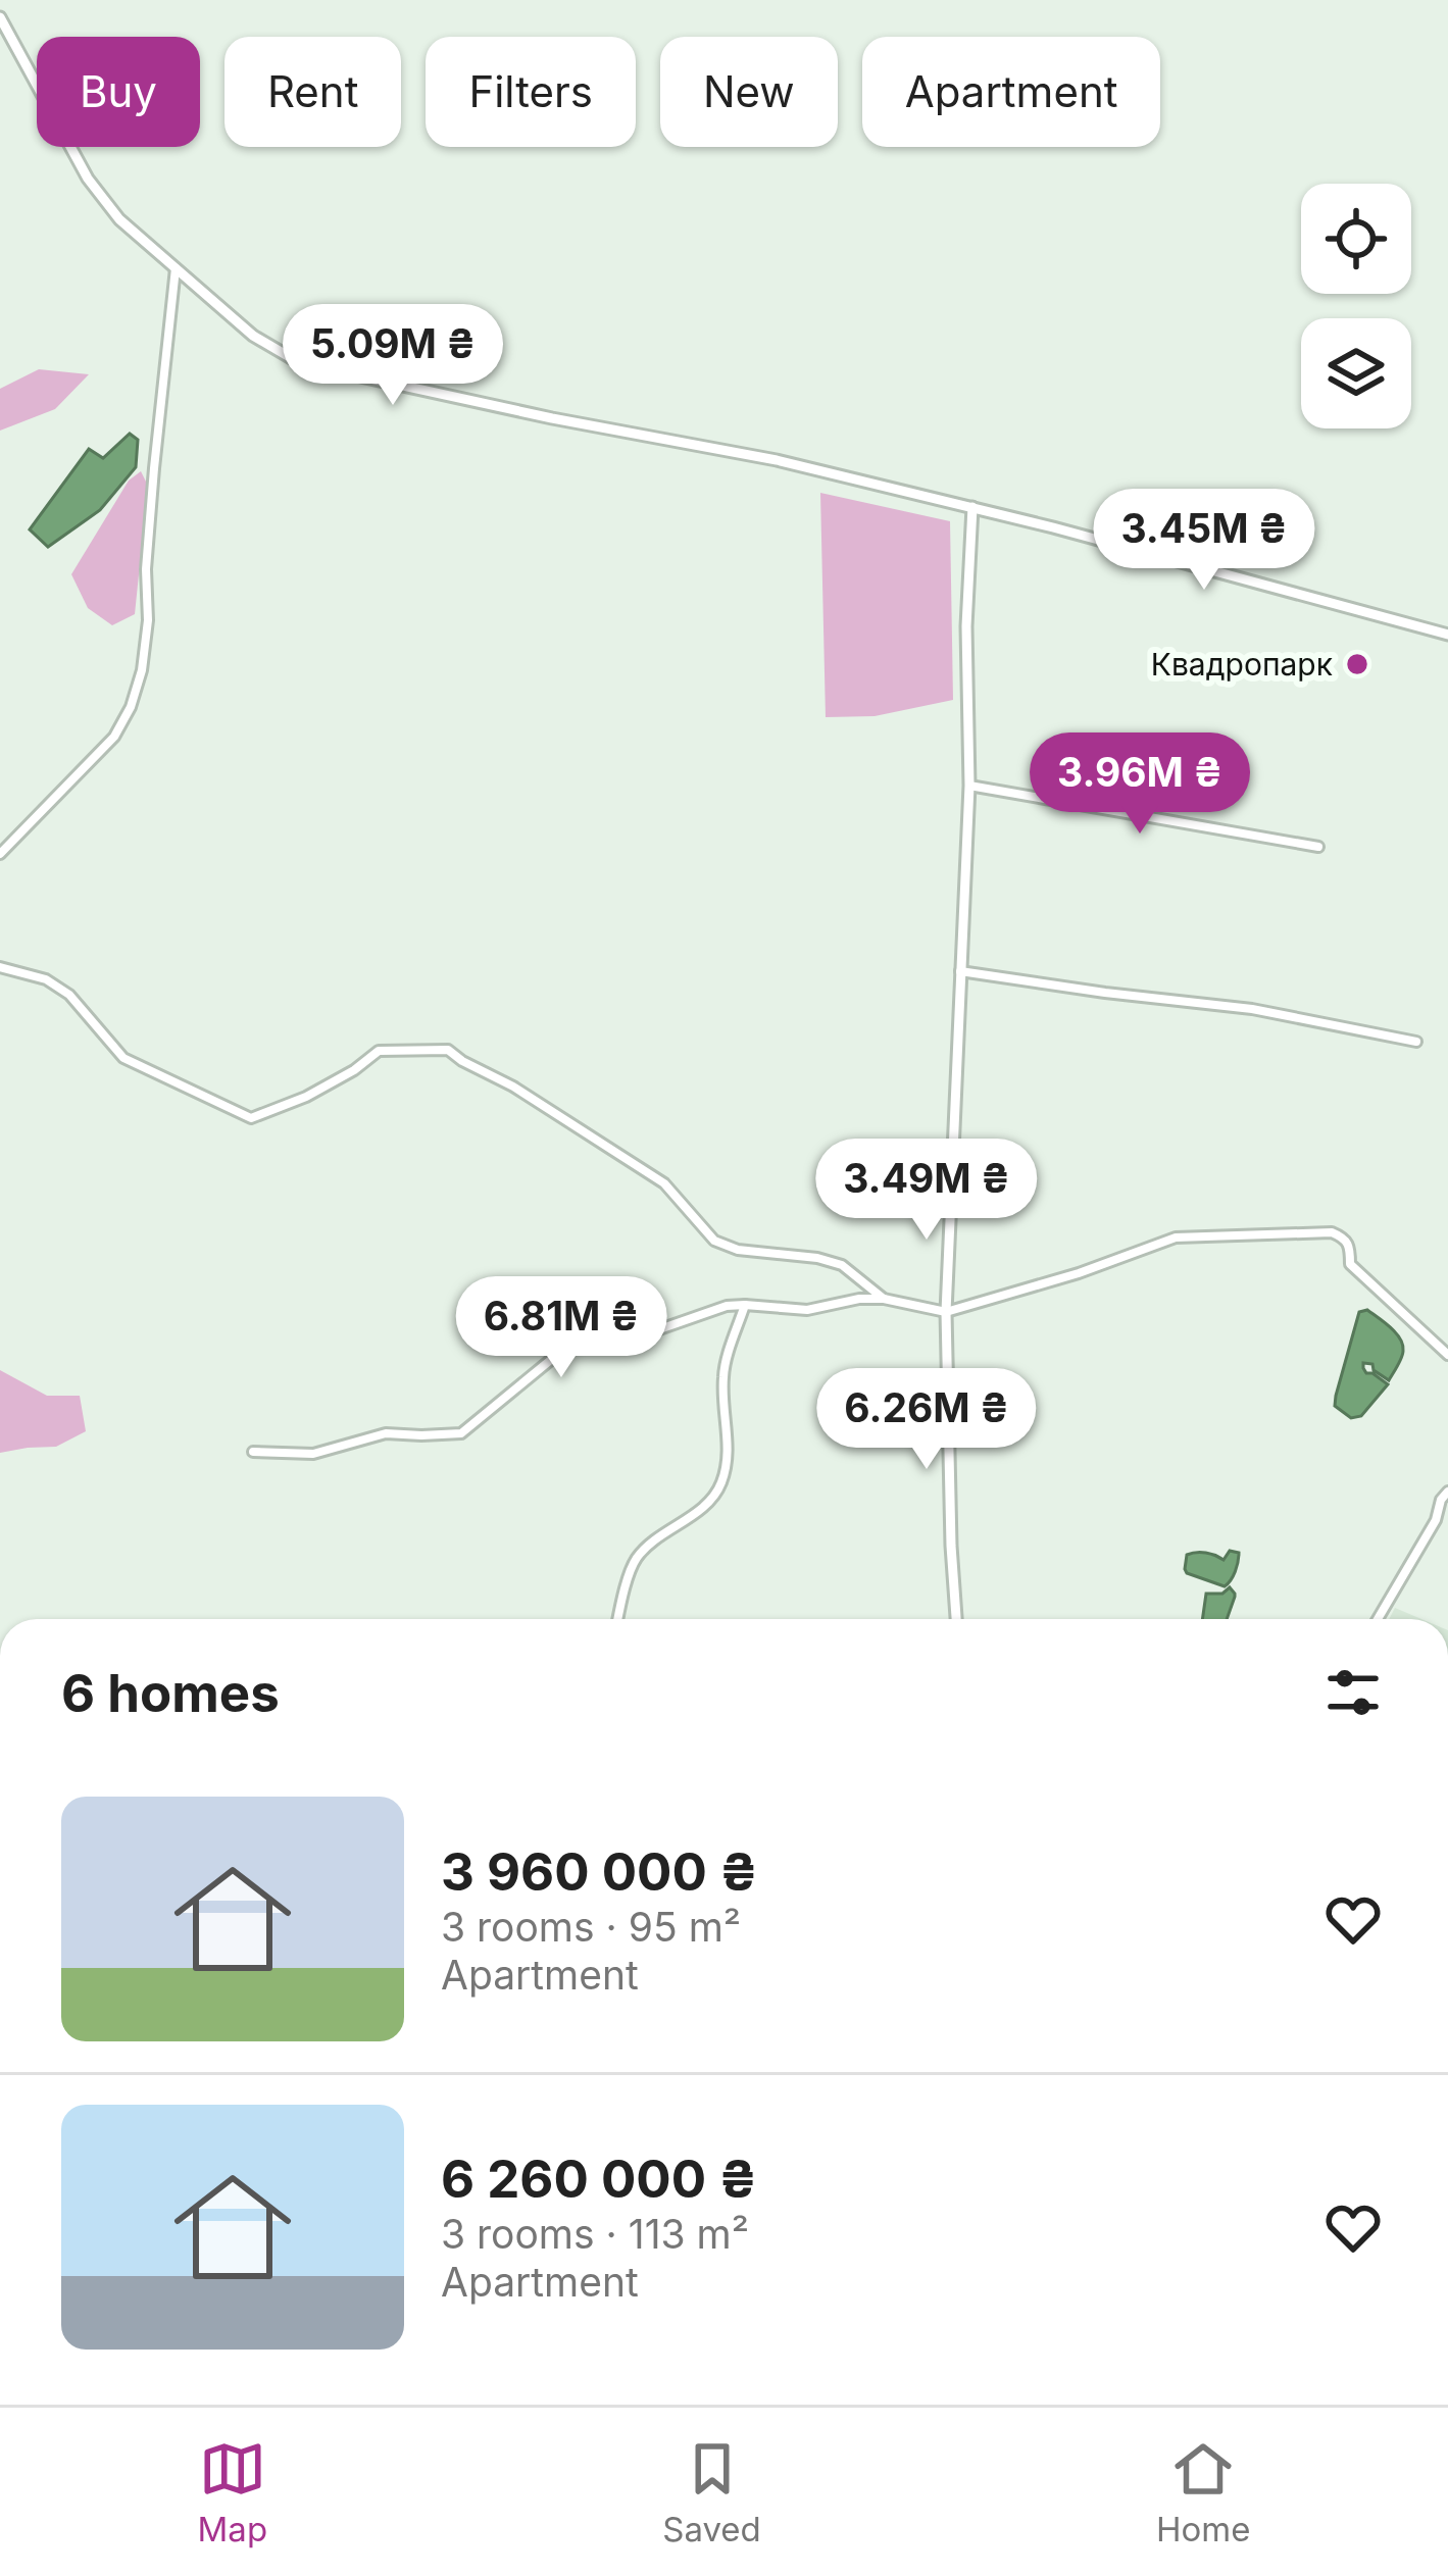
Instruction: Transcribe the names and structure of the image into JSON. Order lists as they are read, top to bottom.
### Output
{
  "places": ["Квадропарк"],
  "page": {
    "chip": [
      "Buy",
      "Rent",
      "Filters",
      "New",
      "Apartment"
    ],
    "price": [
      "5.09M ₴",
      "3.45M ₴",
      "3.96M ₴",
      "3.49M ₴",
      "6.81M ₴",
      "6.26M ₴"
    ],
    "heading": "6 homes",
    "list": [
      {
        "name": "3 960 000 ₴",
        "note": "3 rooms · 95 m² · Apartment"
      },
      {
        "name": "6 260 000 ₴",
        "note": "3 rooms · 113 m² · Apartment"
      }
    ],
    "tabs": ["Map", "Saved", "Home"]
  }
}
